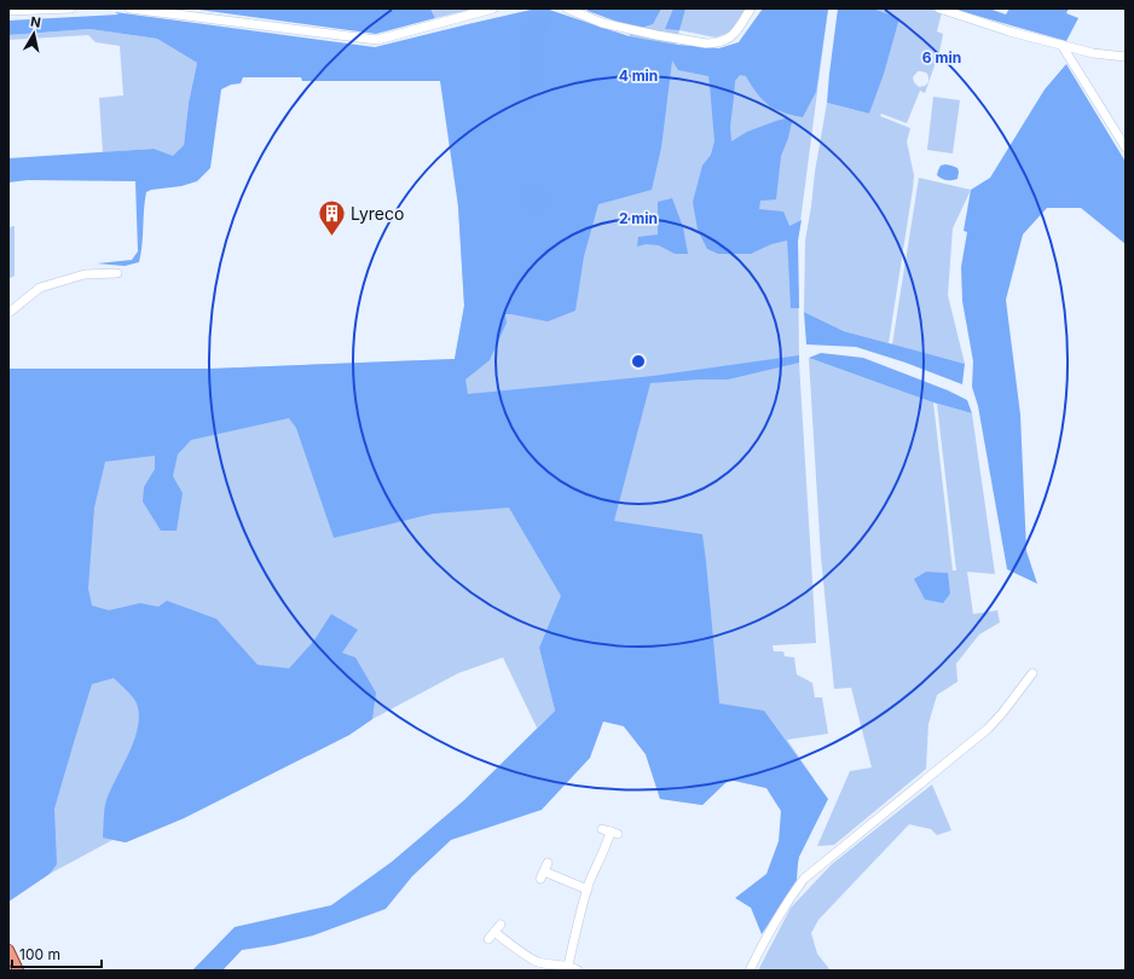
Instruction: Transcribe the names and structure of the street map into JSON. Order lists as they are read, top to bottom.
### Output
{
  "places": {
    "building": ["Lyreco"]
  },
  "scale_bar": "100 m",
  "north": "top",
  "rings": ["6 min", "4 min", "2 min"]
}
